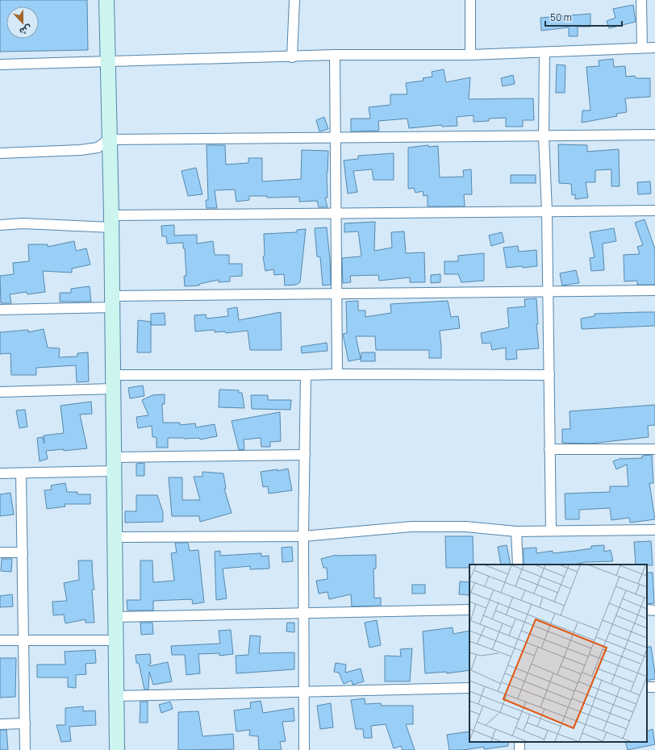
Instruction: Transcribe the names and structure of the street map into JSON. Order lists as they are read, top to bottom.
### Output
{
  "scale_bar": "50 m",
  "north": "bottom"
}
